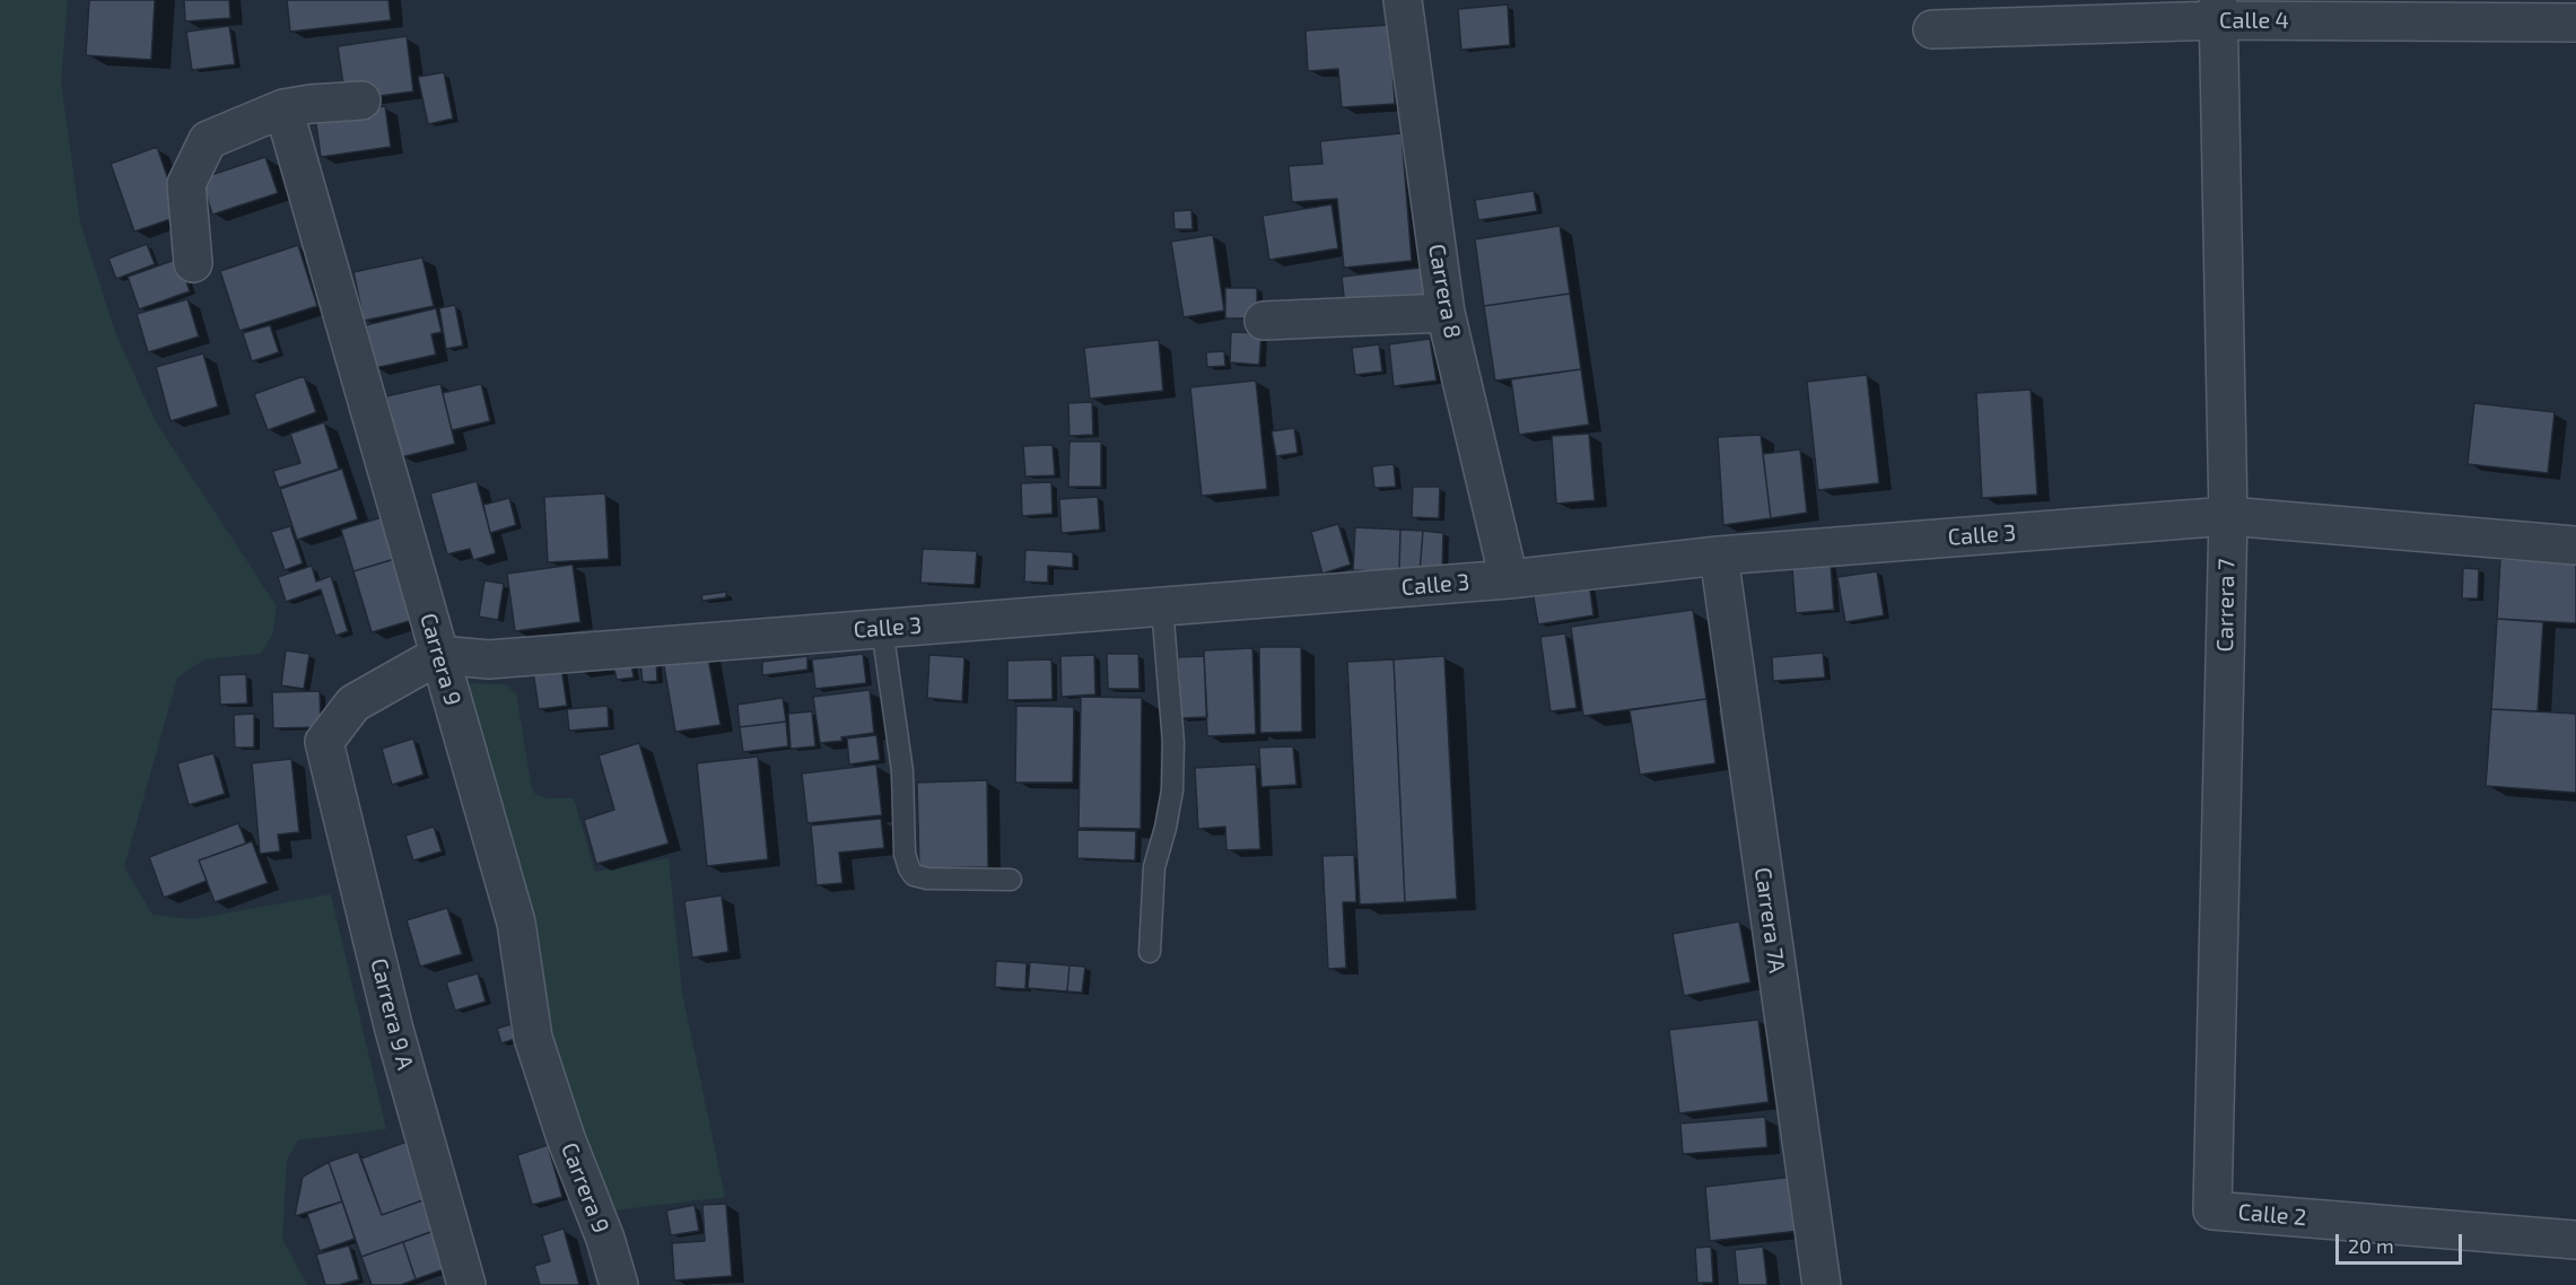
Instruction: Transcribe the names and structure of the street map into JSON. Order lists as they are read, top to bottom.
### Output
{
  "streets": {
    "street": [
      "Calle 4",
      "Carrera 8",
      "Calle 3",
      "Carrera 7",
      "Carrera 9",
      "Carrera 7A",
      "Carrera 9 A",
      "Calle 2"
    ]
  },
  "crossings": [
    ["Calle 4", "Carrera 7"],
    ["Carrera 8", "Calle 3"],
    ["Calle 3", "Carrera 7"],
    ["Calle 3", "Carrera 9"],
    ["Calle 3", "Carrera 7A"],
    ["Calle 3", "Carrera 9 A"],
    ["Carrera 7", "Calle 2"],
    ["Carrera 9", "Carrera 9 A"]
  ],
  "scale_bar": "20 m"
}
